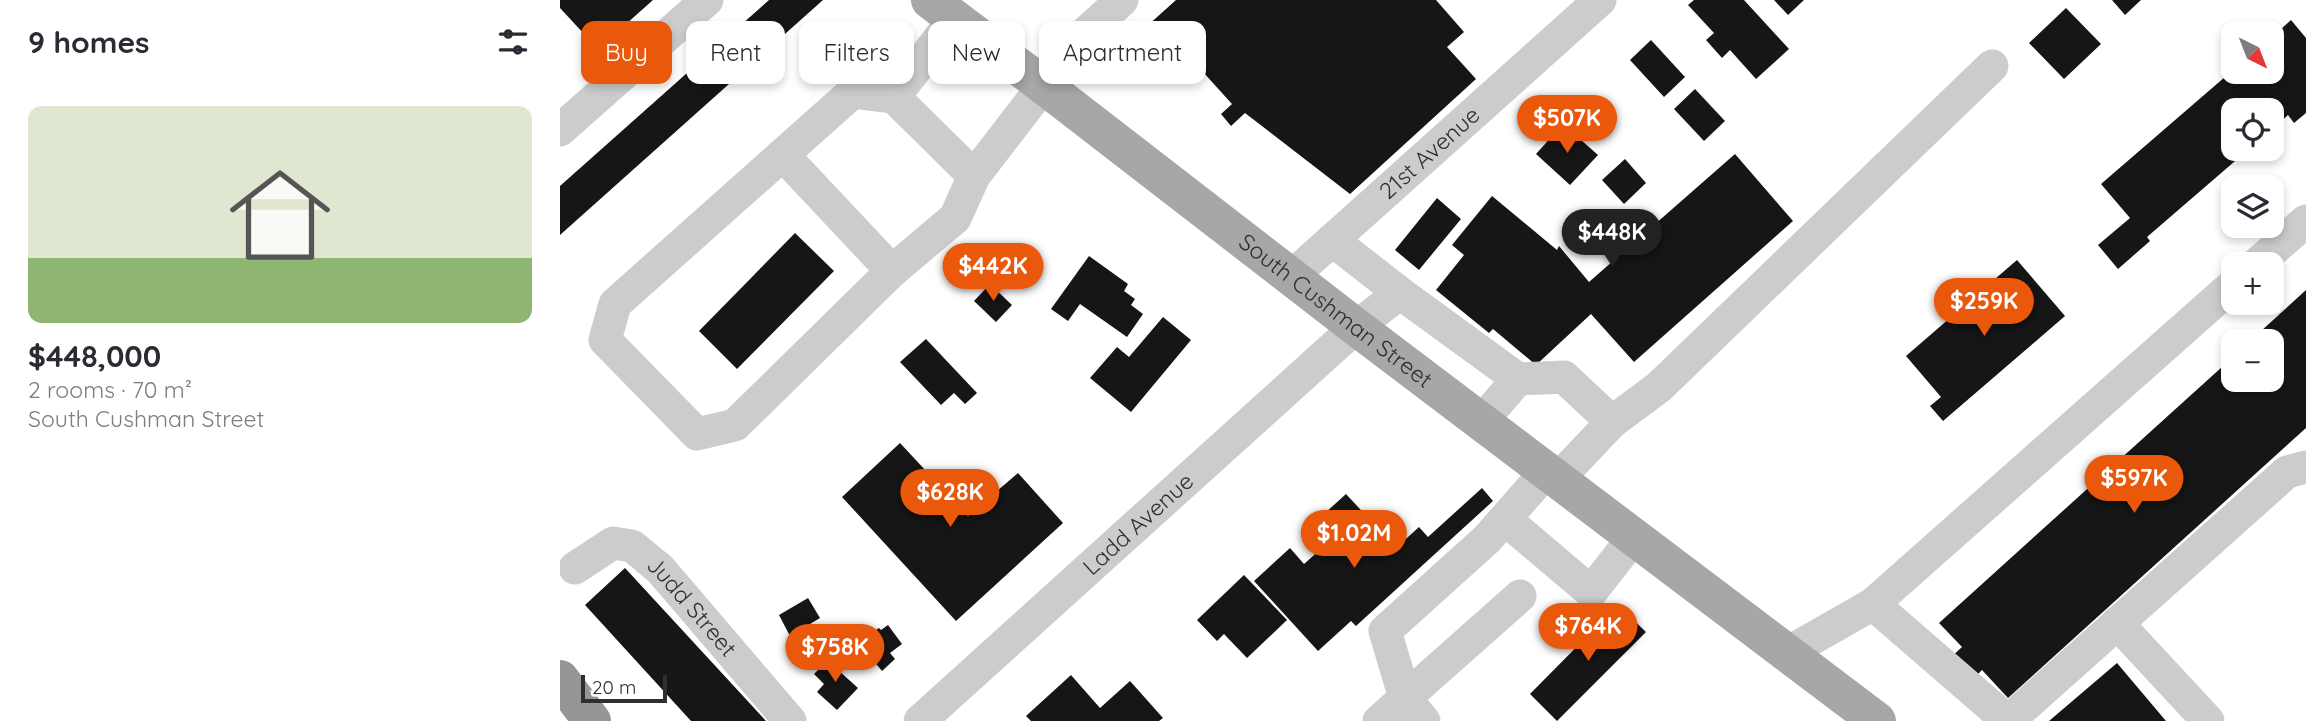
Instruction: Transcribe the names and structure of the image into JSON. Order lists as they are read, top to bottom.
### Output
{
  "streets": {
    "main road": ["South Cushman Street"],
    "street": ["21st Avenue", "Ladd Avenue", "Judd Street"]
  },
  "crossings": [
    ["21st Avenue", "South Cushman Street"],
    ["South Cushman Street", "Ladd Avenue"]
  ],
  "scale_bar": "20 m",
  "north": "bottom right",
  "page": {
    "heading": "9 homes",
    "map_buttons": ["+", "−"],
    "chip": [
      "Buy",
      "Rent",
      "Filters",
      "New",
      "Apartment"
    ],
    "list": [
      {
        "name": "$448,000",
        "note": "2 rooms · 70 m² · South Cushman Street"
      }
    ],
    "price": [
      "$507K",
      "$448K",
      "$442K",
      "$259K",
      "$597K",
      "$628K",
      "$1.02M",
      "$764K",
      "$758K"
    ],
    "scale": "20 m"
  }
}
